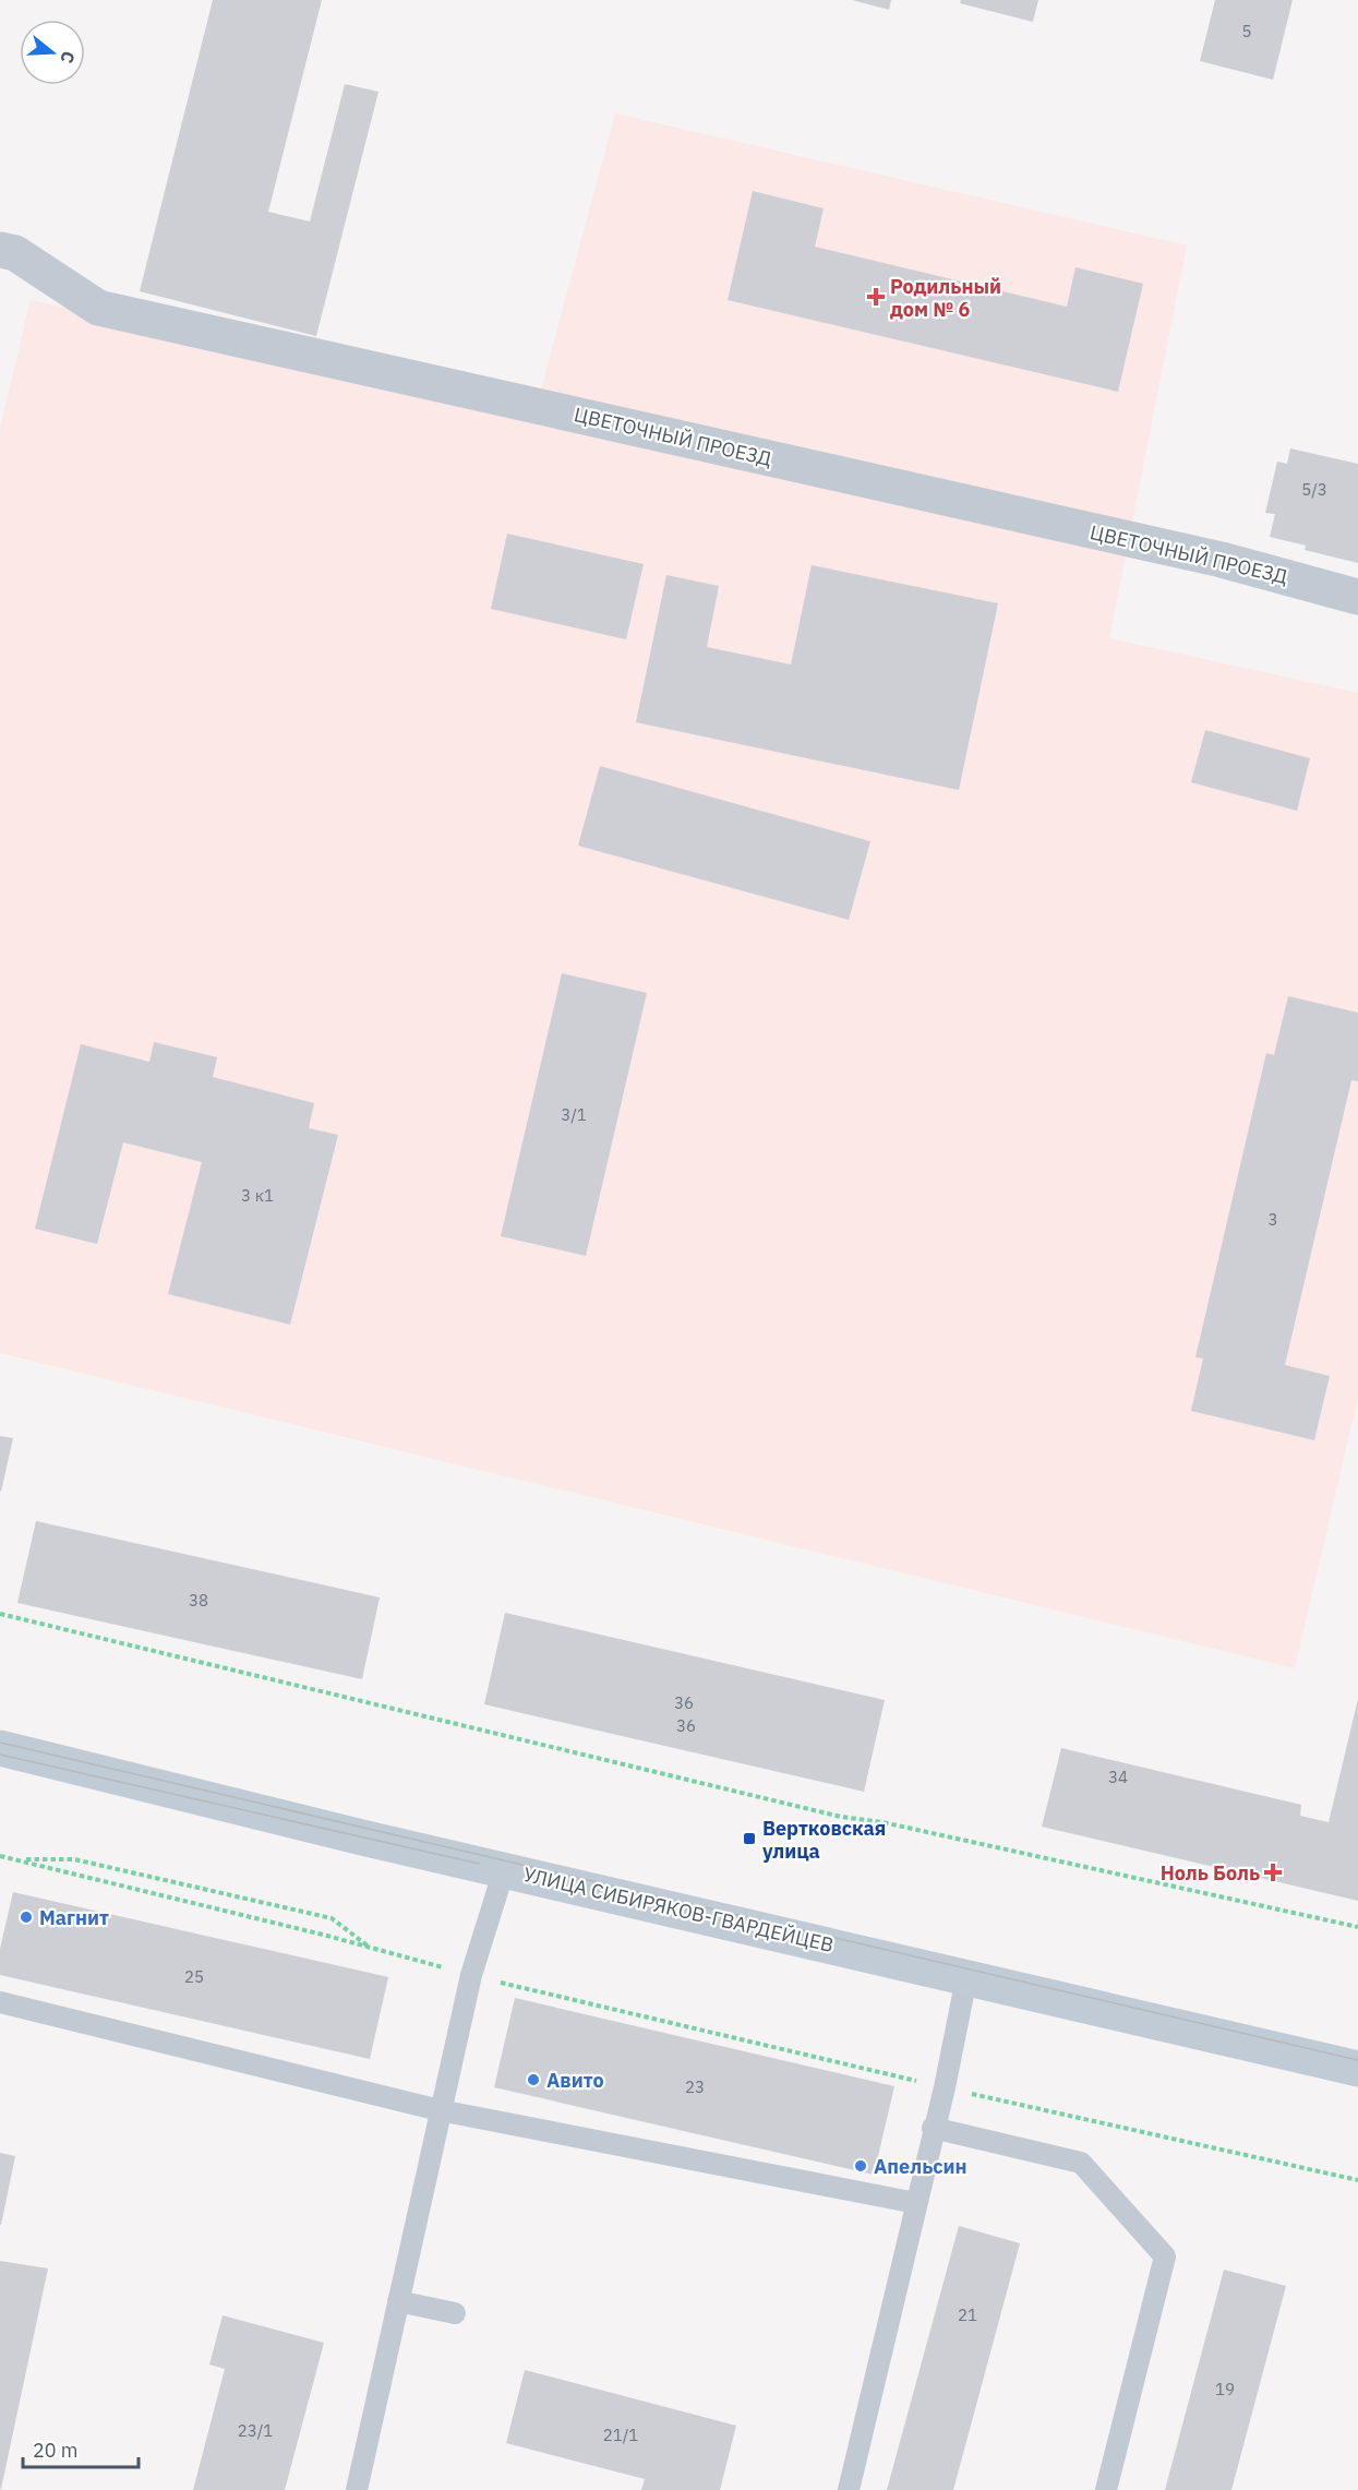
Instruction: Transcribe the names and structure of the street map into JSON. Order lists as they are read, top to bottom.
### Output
{
  "streets": {
    "main road": ["УЛИЦА СИБИРЯКОВ-ГВАРДЕЙЦЕВ"],
    "street": ["ЦВЕТОЧНЫЙ ПРОЕЗД"]
  },
  "places": {
    "health": ["Родильный дом № 6", "Ноль Боль"],
    "transit": ["Вертковская улица"],
    "other": ["Магнит", "Авито", "Апельсин"]
  },
  "house_numbers": [
    "5",
    "5/3",
    "3/1",
    "3 к1",
    "3",
    "38",
    "36",
    "36",
    "34",
    "25",
    "23",
    "21",
    "19",
    "23/1",
    "21/1"
  ],
  "scale_bar": "20 m",
  "north": "right"
}
